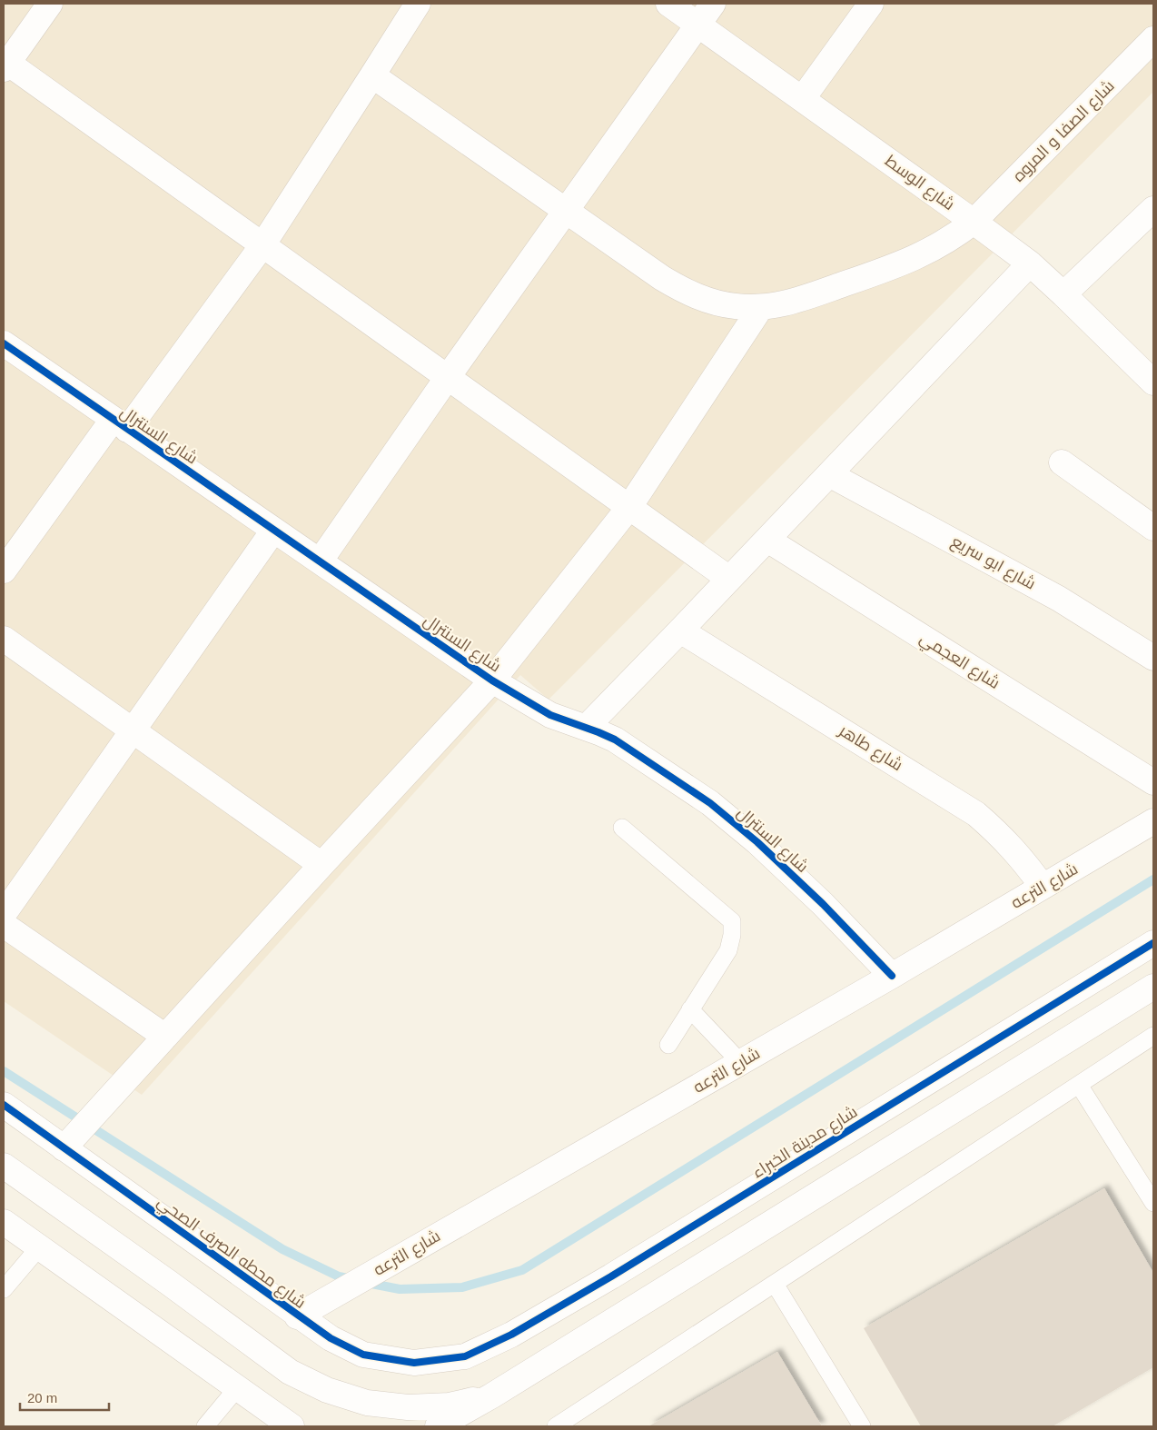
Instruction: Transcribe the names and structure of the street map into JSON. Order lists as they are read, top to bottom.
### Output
{
  "streets": {
    "street": [
      "شارع الصفا و المروه",
      "شارع الوسط",
      "شارع السنترال",
      "شارع ابو سريع",
      "شارع العجمي",
      "شارع طاهر",
      "شارع الترعه",
      "شارع مدينة الخبراء",
      "شارع محطه الصرف الصحي"
    ]
  },
  "crossings": [
    ["شارع الصفا و المروه", "شارع الوسط"],
    ["شارع السنترال", "شارع الترعه"],
    ["شارع طاهر", "شارع الترعه"],
    ["شارع الترعه", "شارع محطه الصرف الصحي"],
    ["شارع مدينة الخبراء", "شارع محطه الصرف الصحي"]
  ],
  "scale_bar": "20 m"
}
